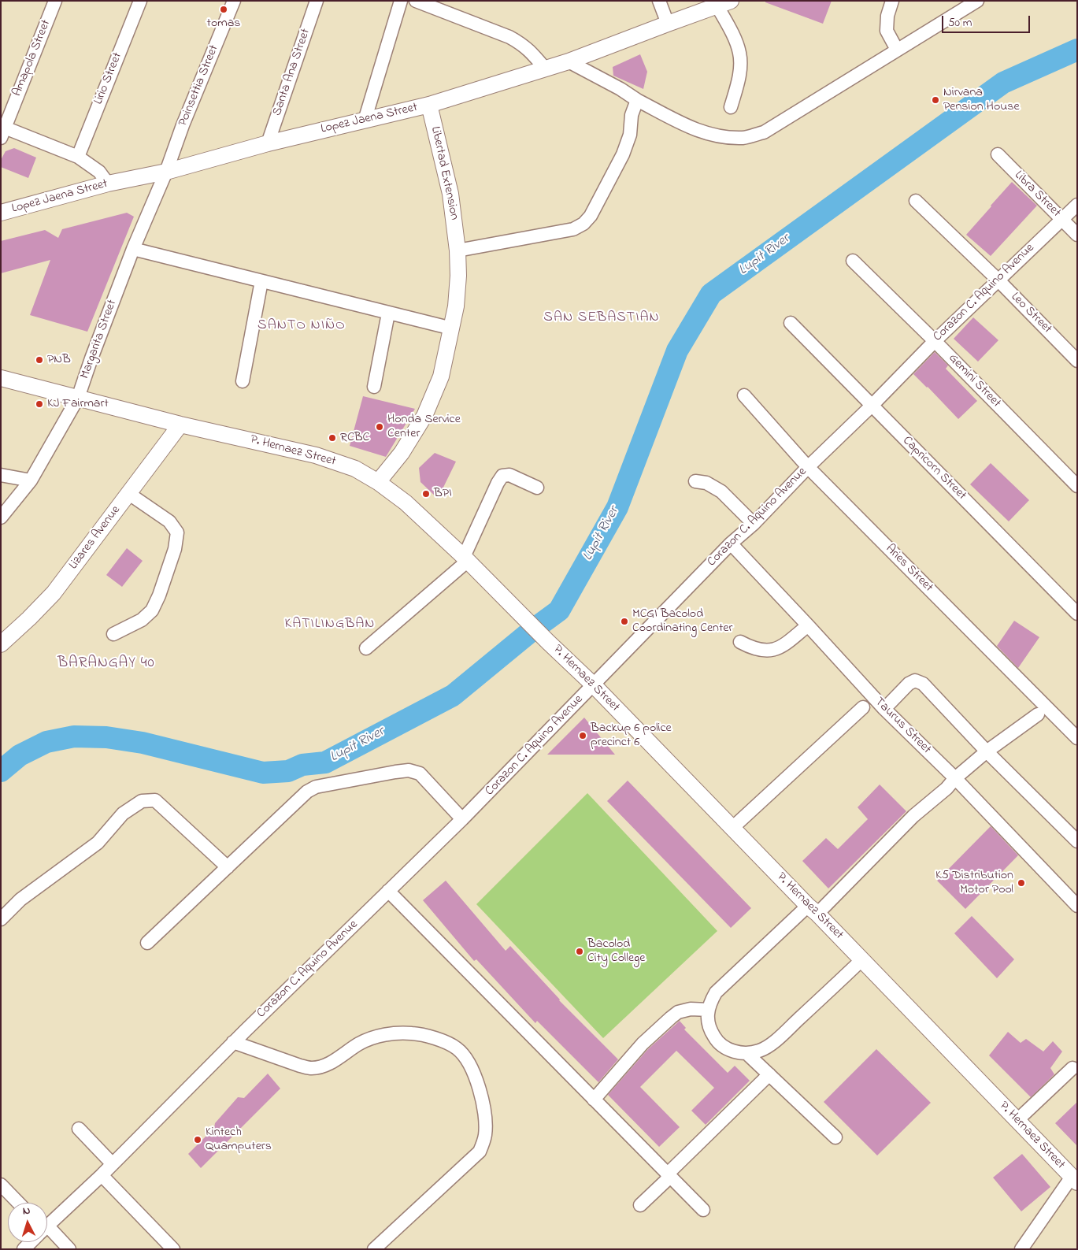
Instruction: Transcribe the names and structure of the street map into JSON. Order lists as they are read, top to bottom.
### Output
{
  "streets": {
    "main road": [
      "Lopez Jaena Street",
      "Libertad Extension",
      "P. Hernaez Street",
      "Lizares Avenue"
    ],
    "street": [
      "Amapola Street",
      "Santa Ana Street",
      "Lirio Street",
      "Poinsettia Street",
      "Libra Street",
      "Corazon C. Aquino Avenue",
      "Leo Street",
      "Margarita Street",
      "Gemini Street",
      "Capricorn Street",
      "Aries Street",
      "Taurus Street"
    ]
  },
  "crossings": [
    ["Santa Ana Street", "Lopez Jaena Street"],
    ["Poinsettia Street", "Lopez Jaena Street"],
    ["Poinsettia Street", "Margarita Street"],
    ["Lopez Jaena Street", "Libertad Extension"],
    ["Lopez Jaena Street", "Margarita Street"],
    ["Libertad Extension", "P. Hernaez Street"],
    ["Libra Street", "Corazon C. Aquino Avenue"],
    ["Corazon C. Aquino Avenue", "Leo Street"],
    ["Corazon C. Aquino Avenue", "Gemini Street"],
    ["Corazon C. Aquino Avenue", "P. Hernaez Street"],
    ["Corazon C. Aquino Avenue", "Capricorn Street"],
    ["Corazon C. Aquino Avenue", "Aries Street"],
    ["Corazon C. Aquino Avenue", "Taurus Street"],
    ["Margarita Street", "P. Hernaez Street"],
    ["P. Hernaez Street", "Lizares Avenue"]
  ],
  "districts": [
    "SAN SEBASTIAN",
    "SANTO NIÑO",
    "KATILINGBAN",
    "BARANGAY 40"
  ],
  "water": ["Lupit River"],
  "places": [
    "tomas",
    "Nirvana Pension House",
    "PNB",
    "KJ Fairmart",
    "Honda Service Center",
    "RCBC",
    "BPI",
    "MCGI Bacolod Coordinating Center",
    "Backup 6 police precinct 6",
    "K5 Distribution Motor Pool",
    "Bacolod City College",
    "Kintech Quamputers"
  ],
  "scale_bar": "50 m",
  "north": "top"
}
